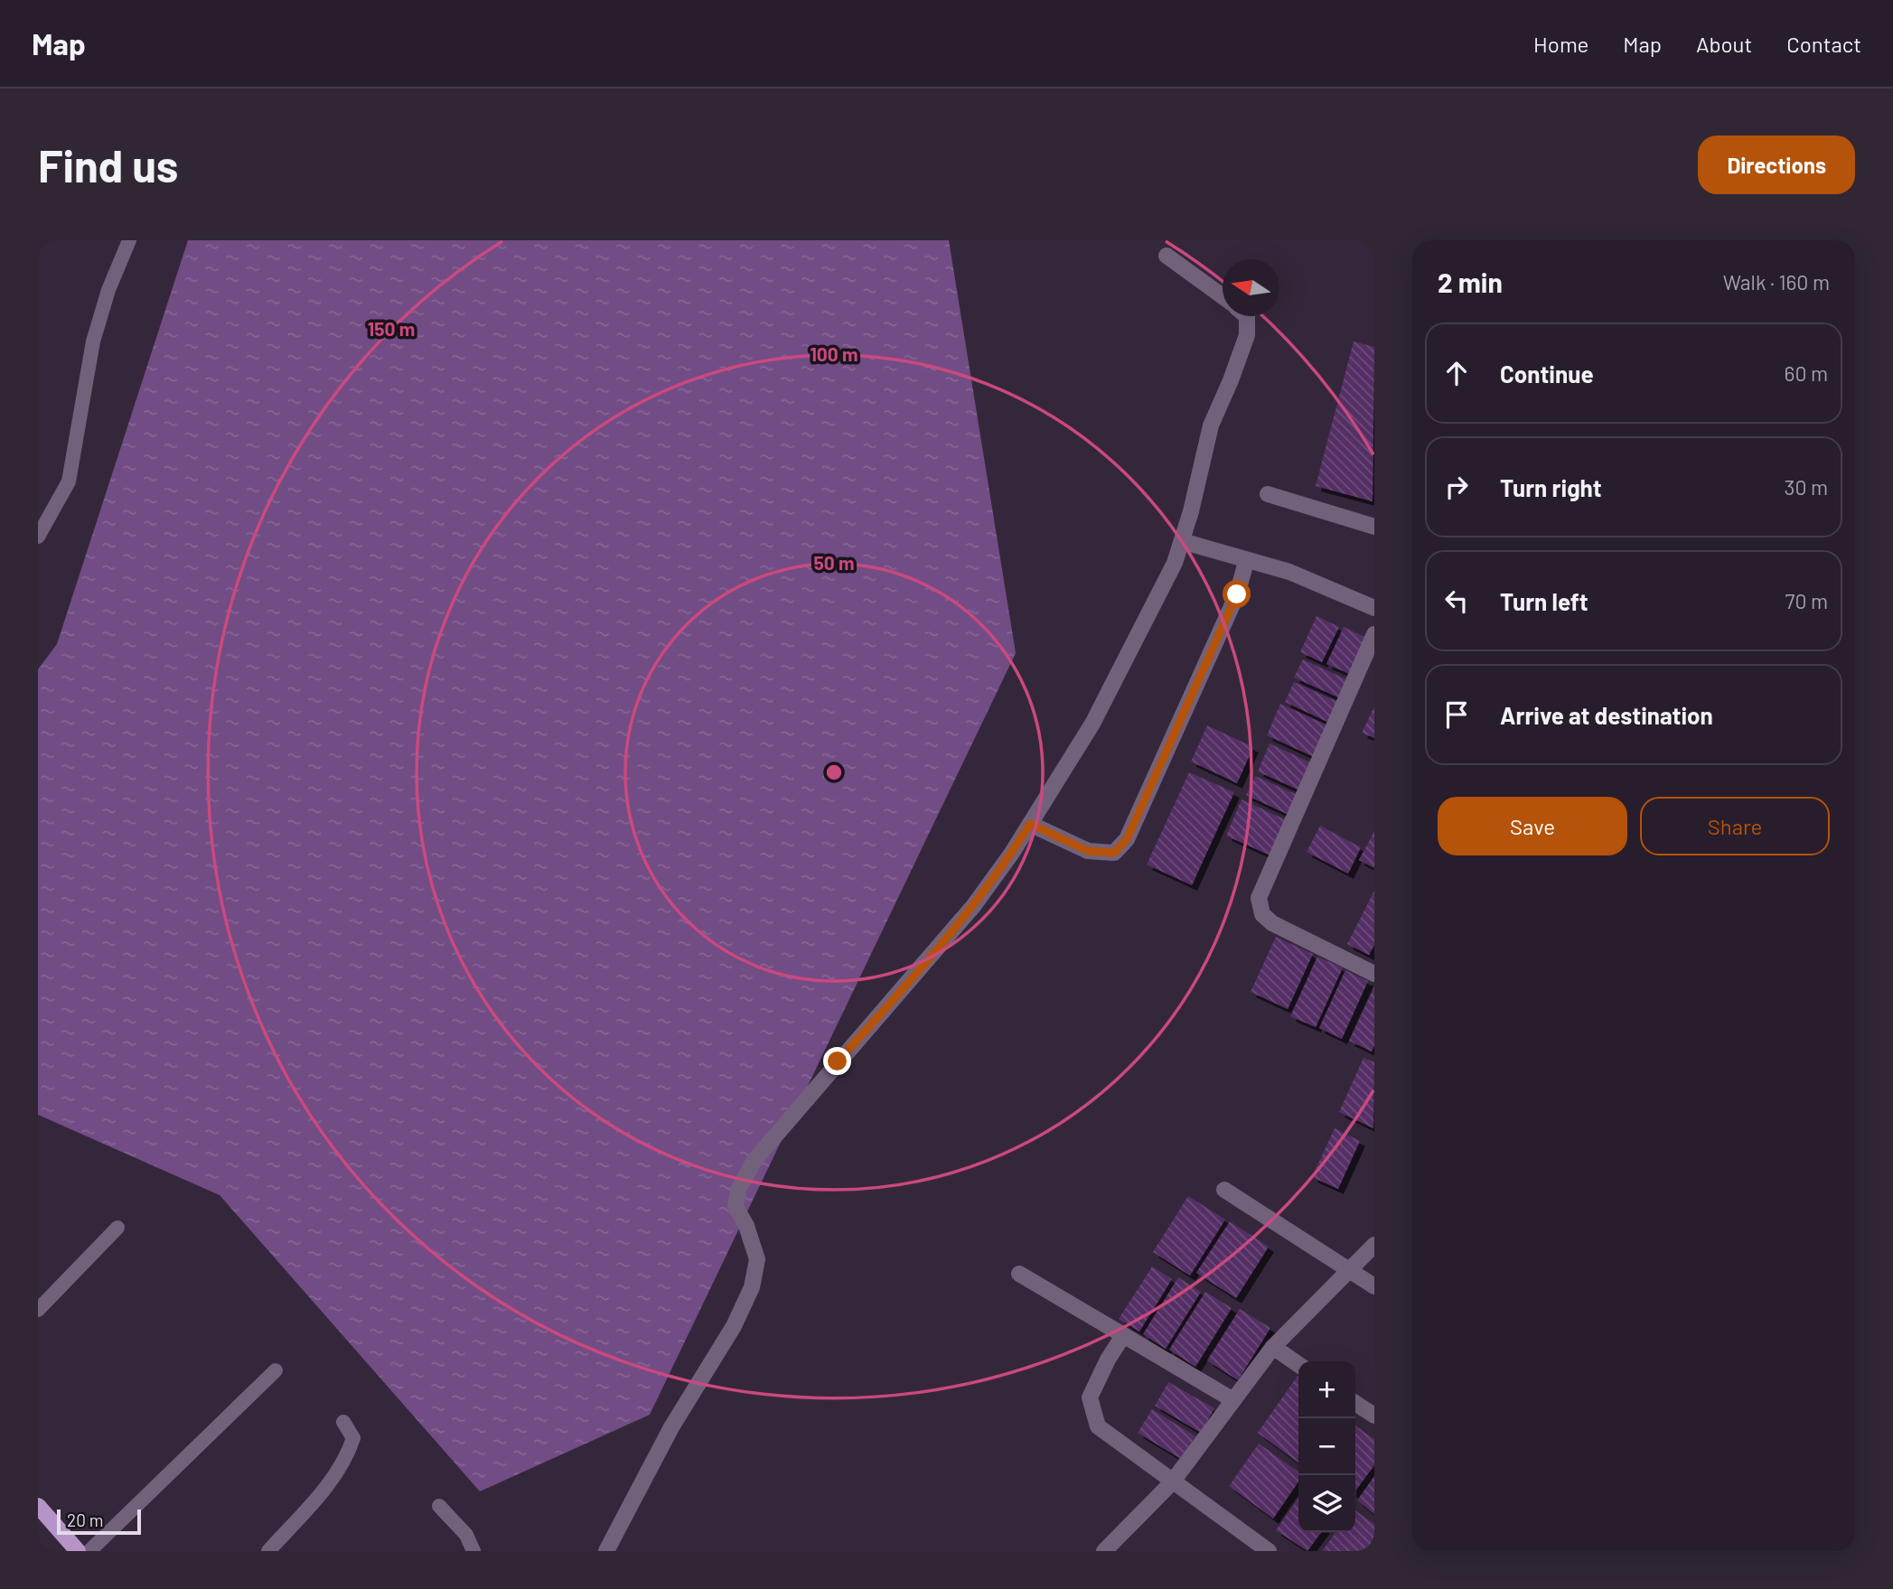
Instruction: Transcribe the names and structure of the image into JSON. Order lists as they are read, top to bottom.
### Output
{
  "scale_bar": "20 m",
  "north": "left",
  "page": {
    "header": "Map",
    "nav": [
      "Home",
      "Map",
      "About",
      "Contact"
    ],
    "buttons": [
      "Directions",
      ["Save", "Share"]
    ],
    "title": "Find us",
    "heading": ["2 min", "Walk · 160 m"],
    "list": [
      ["Continue", "60 m"],
      ["Turn right", "30 m"],
      ["Turn left", "70 m"],
      "Arrive at destination"
    ],
    "map_buttons": ["+", "−"],
    "scale": "20 m"
  },
  "rings": ["150 m", "100 m", "50 m"]
}
